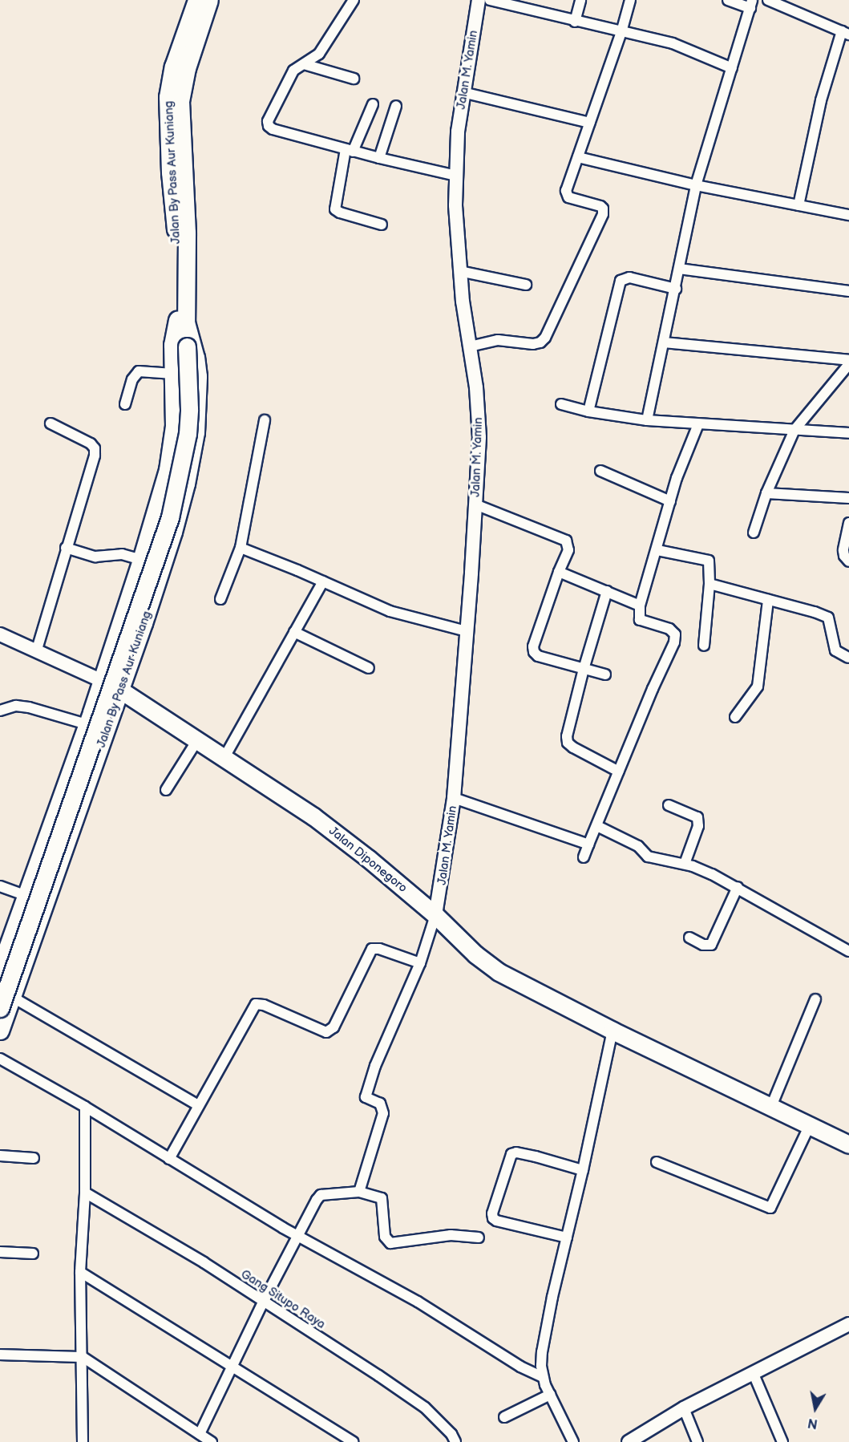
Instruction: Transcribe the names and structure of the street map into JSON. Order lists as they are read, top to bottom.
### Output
{
  "streets": {
    "highway": ["Jalan By Pass Aur Kuniang", "Jalan Diponegoro"],
    "street": ["Jalan M. Yamin", "Gang Situpo Raya"]
  },
  "crossings": [
    ["Jalan M. Yamin", "Jalan Diponegoro"],
    ["Jalan By Pass Aur Kuniang", "Jalan Diponegoro"]
  ],
  "north": "bottom"
}
